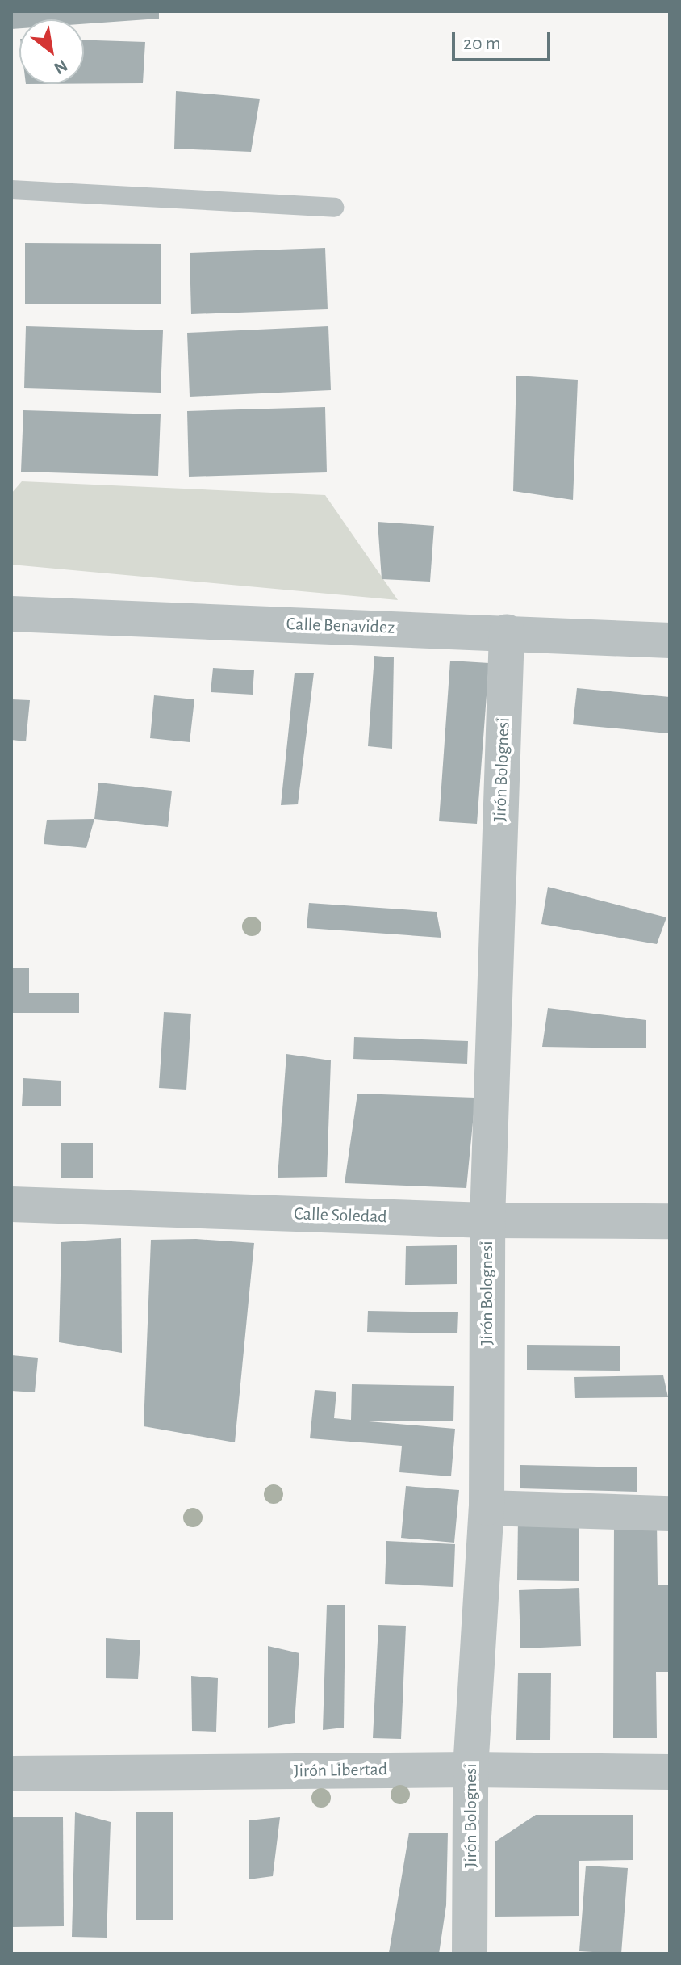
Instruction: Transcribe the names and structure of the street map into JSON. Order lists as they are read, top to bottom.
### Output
{
  "streets": {
    "street": [
      "Calle Benavidez",
      "Jirón Bolognesi",
      "Calle Soledad",
      "Jirón Libertad"
    ]
  },
  "crossings": [
    ["Calle Benavidez", "Jirón Bolognesi"],
    ["Jirón Bolognesi", "Calle Soledad"],
    ["Jirón Bolognesi", "Jirón Libertad"]
  ],
  "scale_bar": "20 m",
  "north": "bottom right"
}
